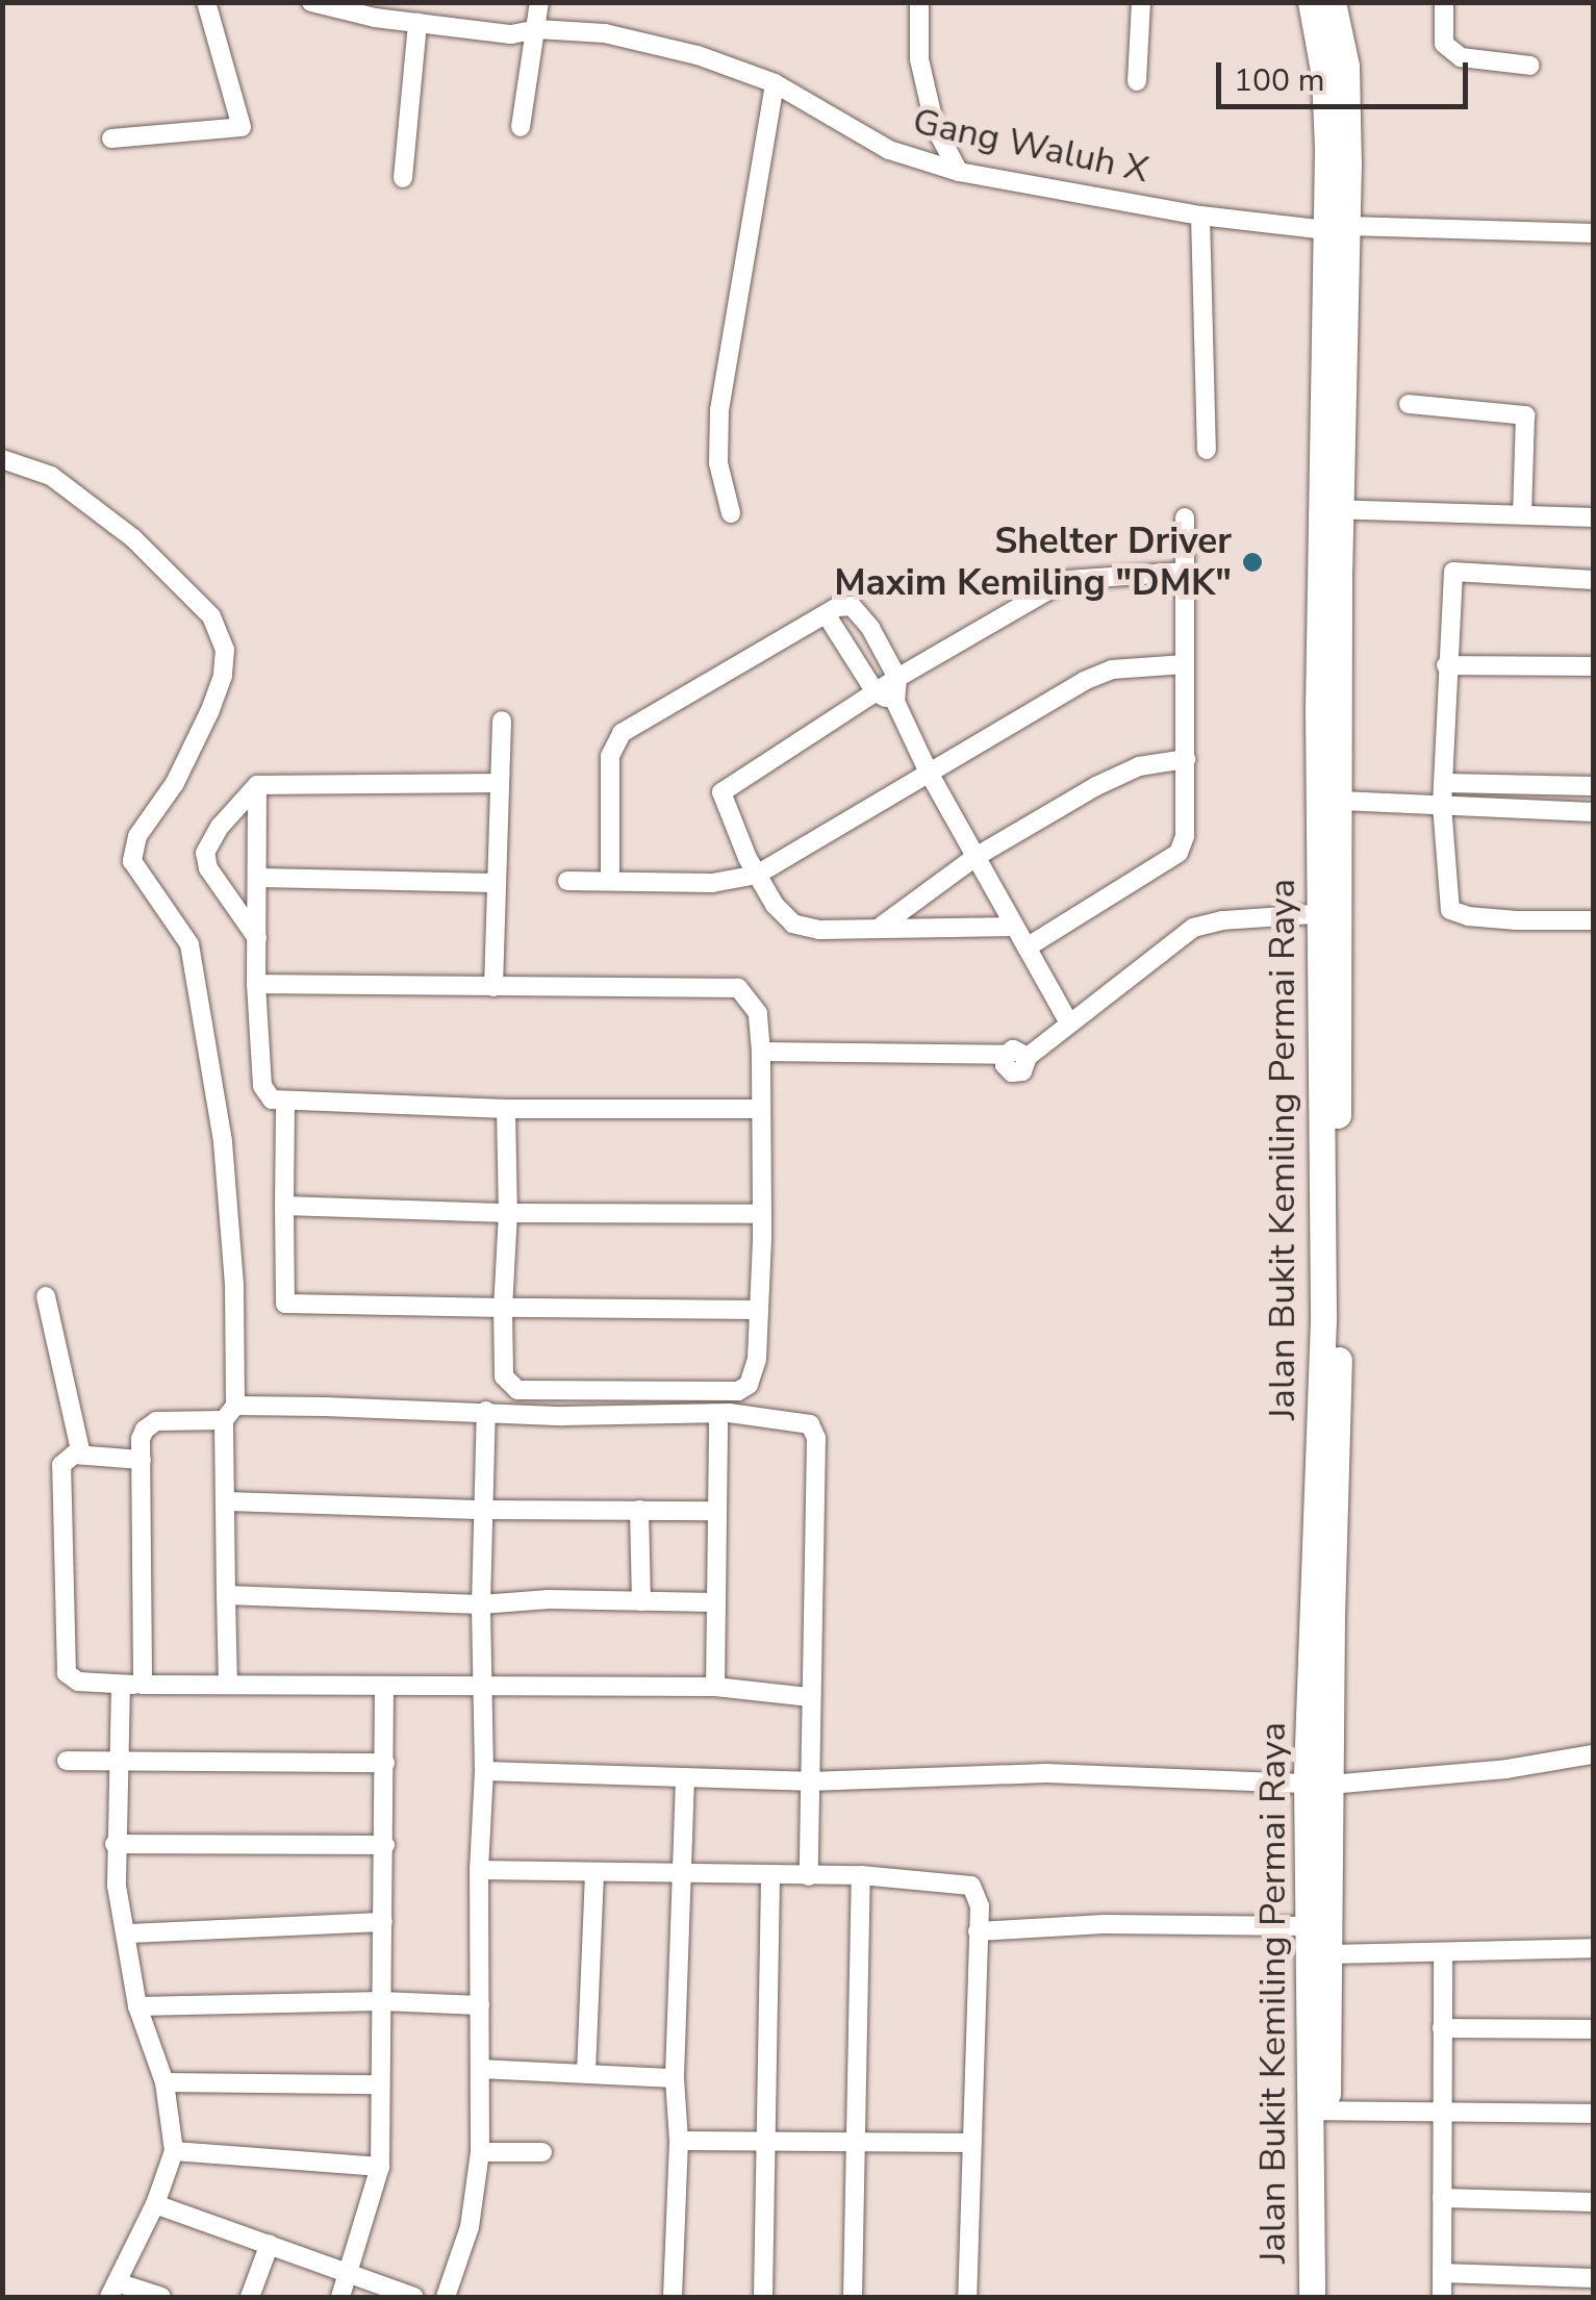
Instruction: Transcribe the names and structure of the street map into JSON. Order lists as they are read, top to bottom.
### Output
{
  "streets": {
    "street": ["Gang Waluh X", "Jalan Bukit Kemiling Permai Raya"]
  },
  "crossings": [
    ["Gang Waluh X", "Jalan Bukit Kemiling Permai Raya"]
  ],
  "places": ["Shelter Driver Maxim Kemiling \"DMK\""],
  "scale_bar": "100 m"
}
